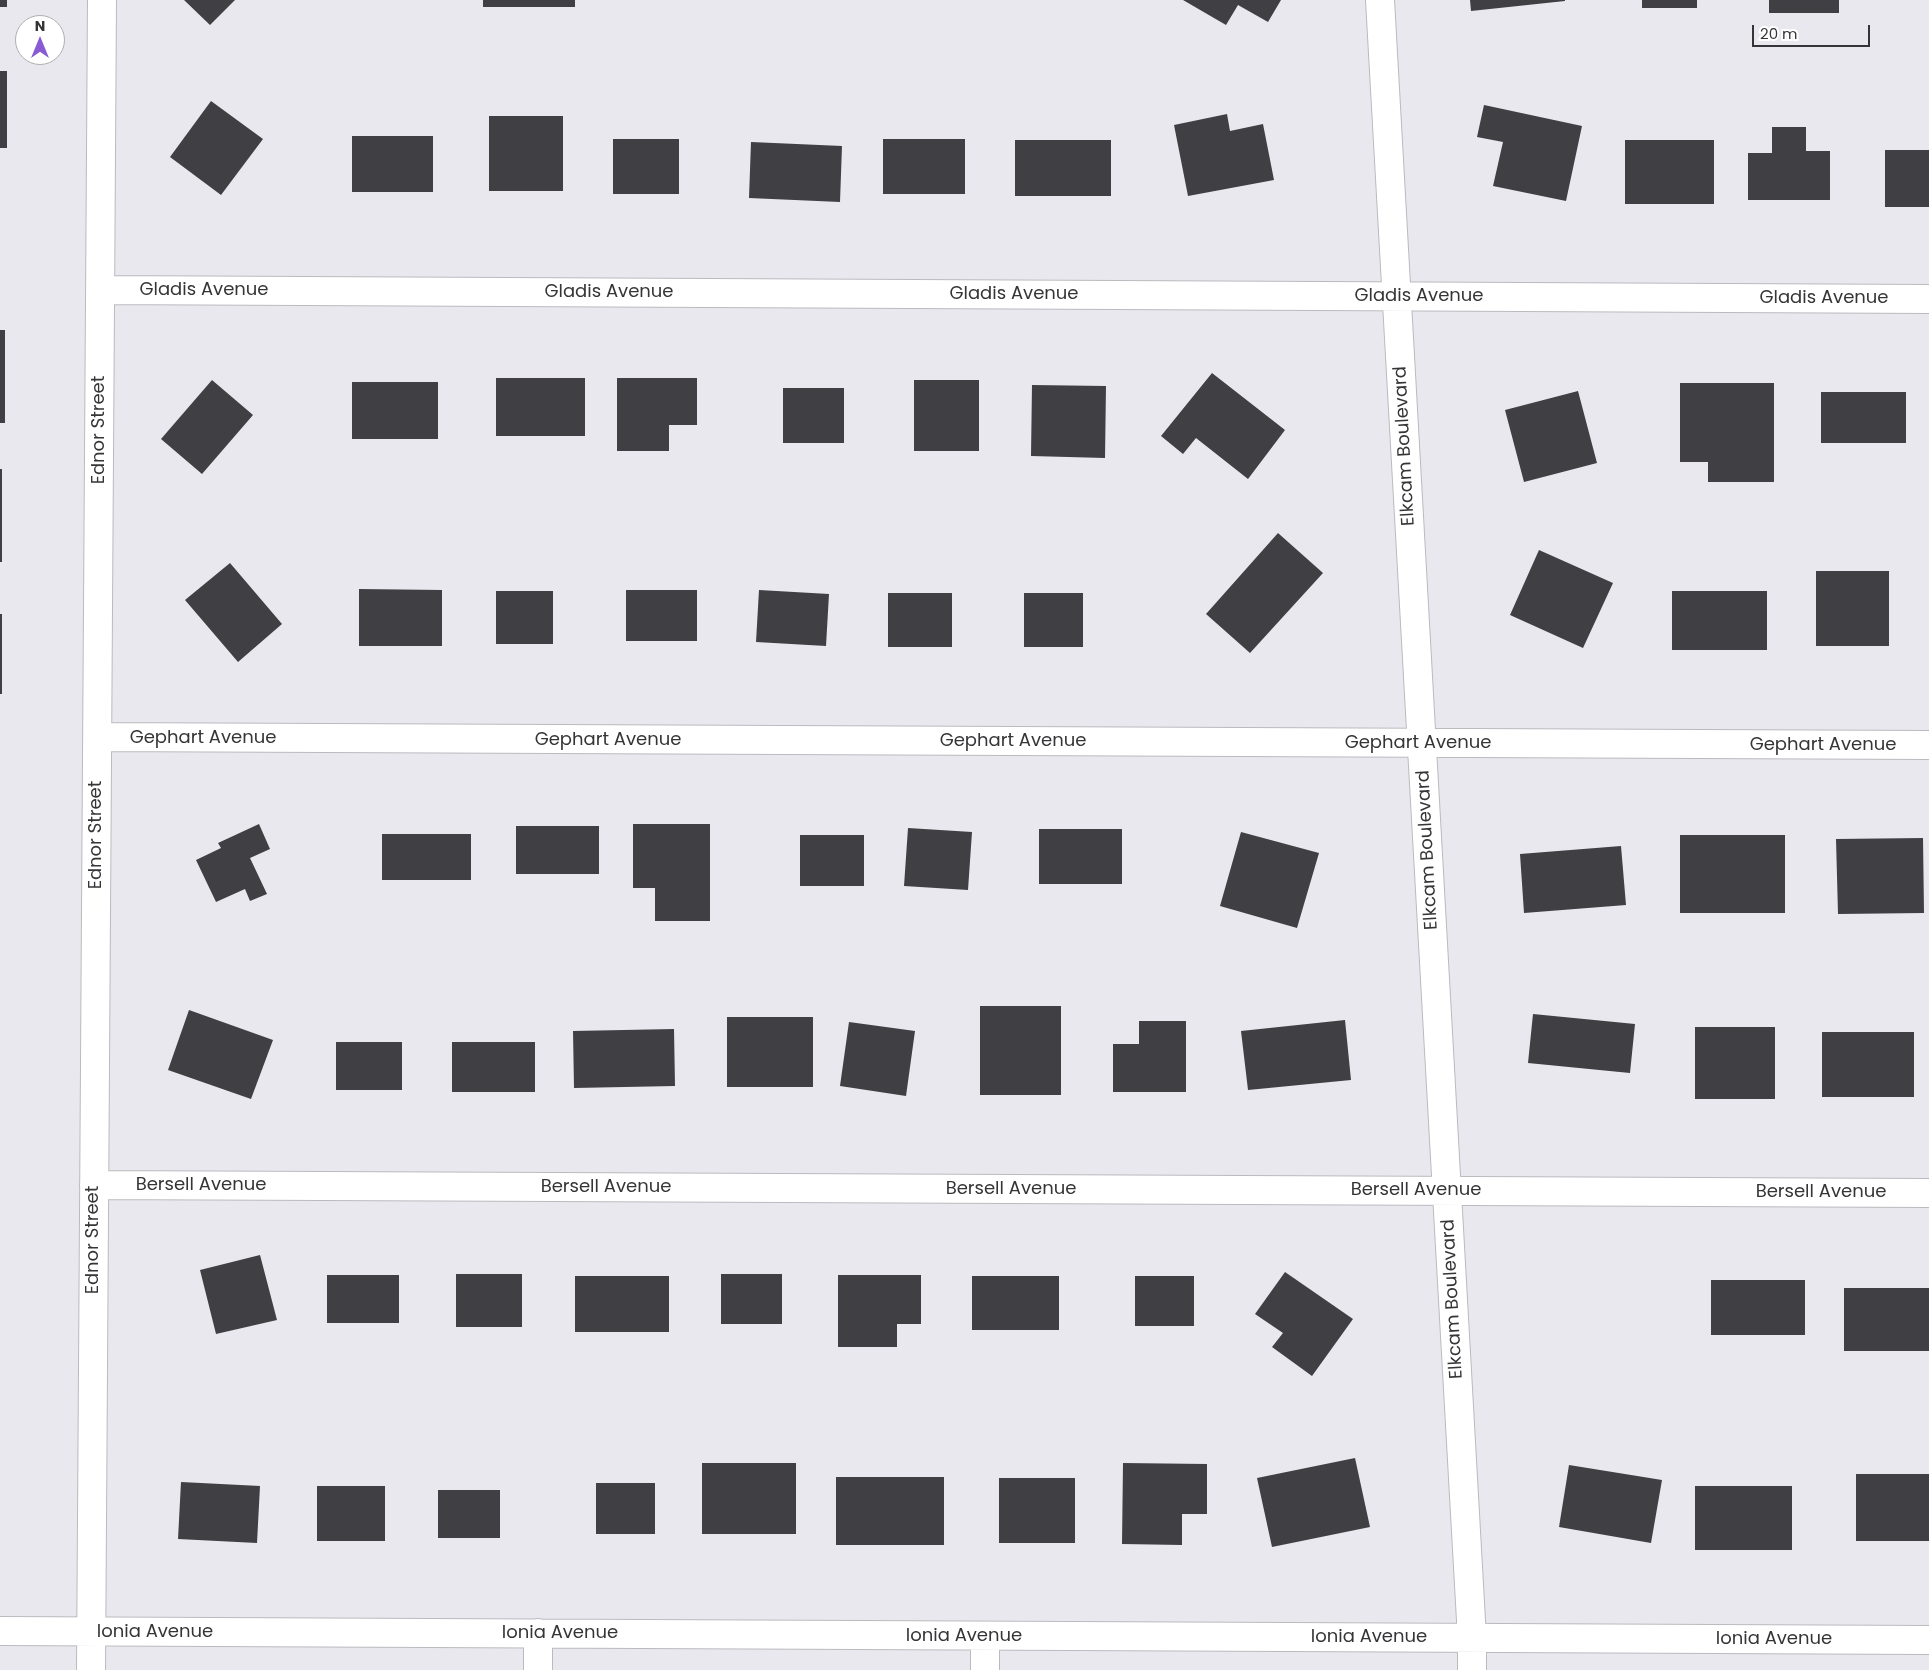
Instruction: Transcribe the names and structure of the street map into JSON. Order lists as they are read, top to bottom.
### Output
{
  "streets": {
    "street": [
      "Gladis Avenue",
      "Ednor Street",
      "Elkcam Boulevard",
      "Gephart Avenue",
      "Bersell Avenue",
      "Ionia Avenue"
    ]
  },
  "crossings": [
    ["Gladis Avenue", "Ednor Street"],
    ["Gladis Avenue", "Elkcam Boulevard"],
    ["Ednor Street", "Gephart Avenue"],
    ["Ednor Street", "Bersell Avenue"],
    ["Ednor Street", "Ionia Avenue"],
    ["Elkcam Boulevard", "Gephart Avenue"],
    ["Elkcam Boulevard", "Bersell Avenue"],
    ["Elkcam Boulevard", "Ionia Avenue"]
  ],
  "scale_bar": "20 m",
  "north": "top"
}
